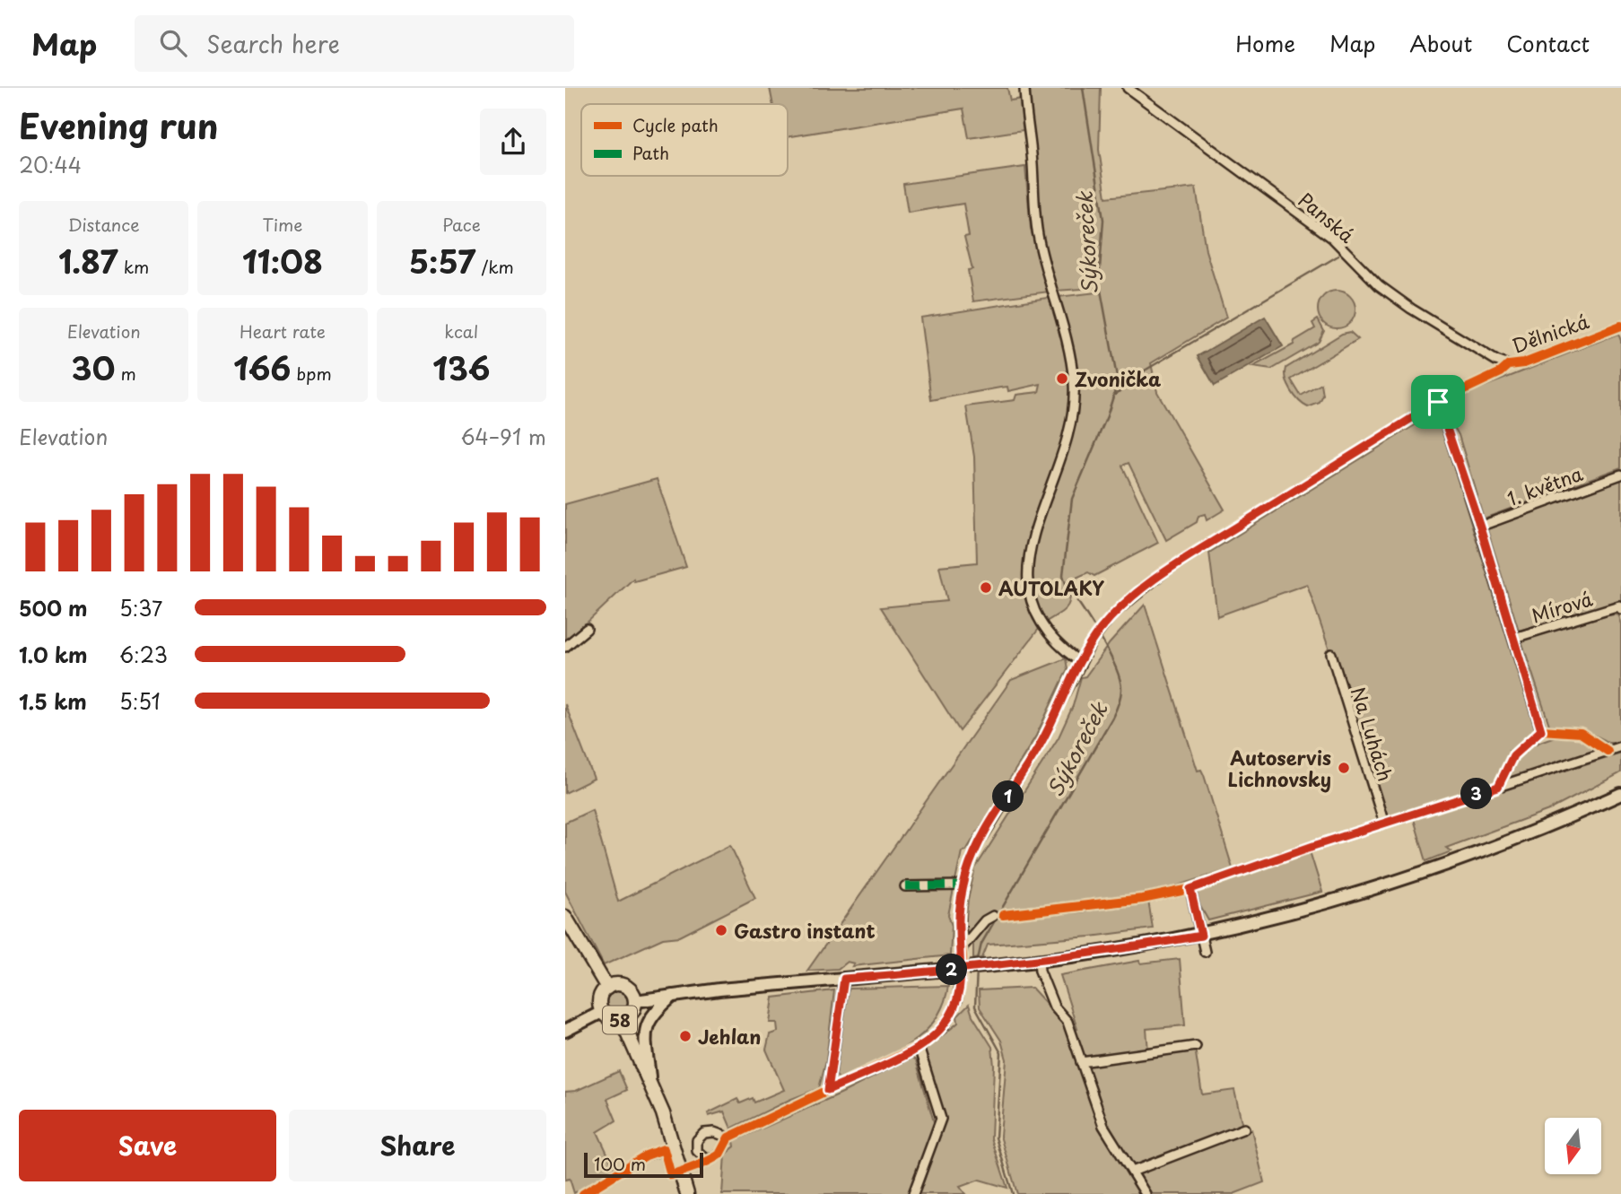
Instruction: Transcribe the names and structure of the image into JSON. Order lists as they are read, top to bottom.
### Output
{
  "streets": {
    "main road": ["58"],
    "street": [
      "Panská",
      "Dělnická",
      "1. května",
      "Mírová",
      "Na Luhách"
    ]
  },
  "crossings": [
    ["Panská", "Dělnická"]
  ],
  "water": ["Sýkoreček"],
  "places": [
    "Zvonička",
    "AUTOLAKY",
    "Autoservis Lichnovsky",
    "Gastro instant",
    "Jehlan"
  ],
  "legend": ["Cycle path", "Path"],
  "scale_bar": "100 m",
  "north": "bottom",
  "page": {
    "header": "Map",
    "search": "Search here",
    "nav": [
      "Home",
      "Map",
      "About",
      "Contact"
    ],
    "heading": ["Evening run", "20:44"],
    "stats": [
      ["Distance", "1.87 km"],
      ["Time", "11:08"],
      ["Pace", "5:57 /km"],
      ["Elevation", "30 m"],
      ["Heart rate", "166 bpm"],
      ["kcal", "136"]
    ],
    "chart": ["Elevation", "64–91 m"],
    "list": [
      {
        "name": "500 m",
        "note": "5:37"
      },
      {
        "name": "1.0 km",
        "note": "6:23"
      },
      {
        "name": "1.5 km",
        "note": "5:51"
      }
    ],
    "pins": ["3", "1", "2"],
    "buttons": ["Save", "Share"],
    "scale": "100 m"
  }
}
